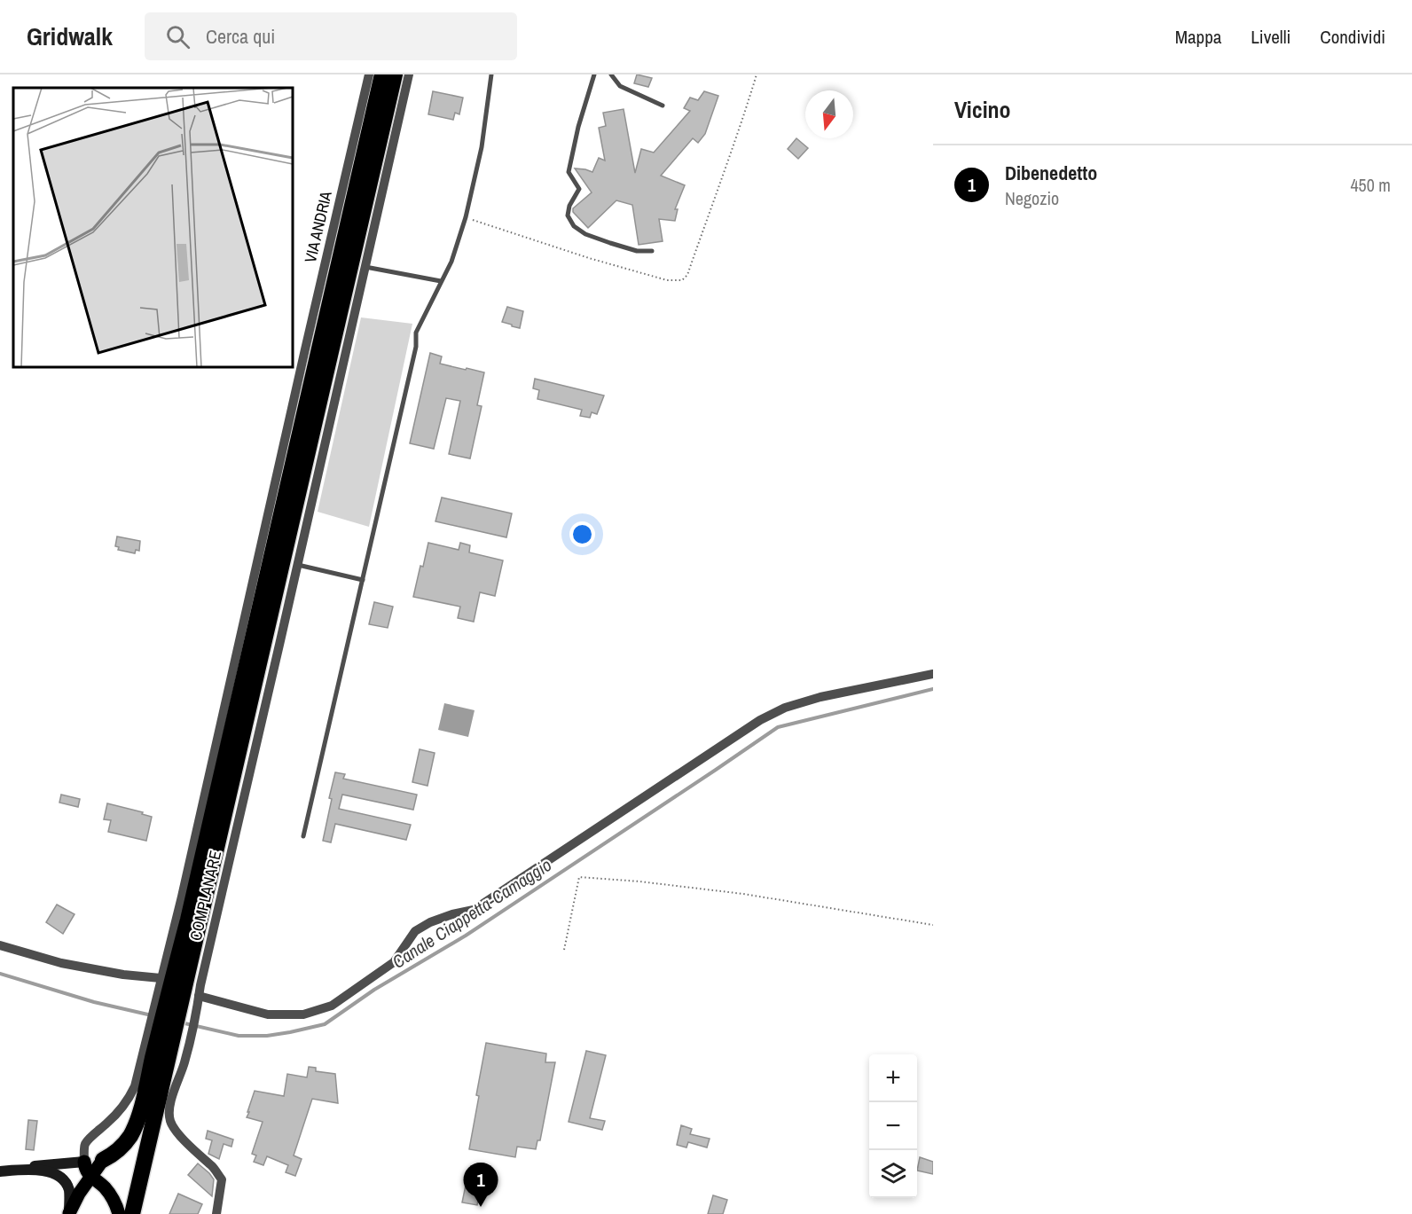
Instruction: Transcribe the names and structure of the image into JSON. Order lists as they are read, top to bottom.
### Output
{
  "streets": {
    "street": ["VIA ANDRIA", "COMPLANARE"]
  },
  "crossings": [
    ["VIA ANDRIA", "COMPLANARE"]
  ],
  "water": ["Canale Ciappetta-Camaggio"],
  "north": "bottom",
  "page": {
    "header": "Gridwalk",
    "search": "Cerca qui",
    "nav": ["Mappa", "Livelli", "Condividi"],
    "heading": "Vicino",
    "list": [
      {
        "mark": "1",
        "name": "Dibenedetto",
        "note": "Negozio",
        "value": "450 m"
      }
    ],
    "map_buttons": ["+", "−"],
    "pins": "1"
  }
}
